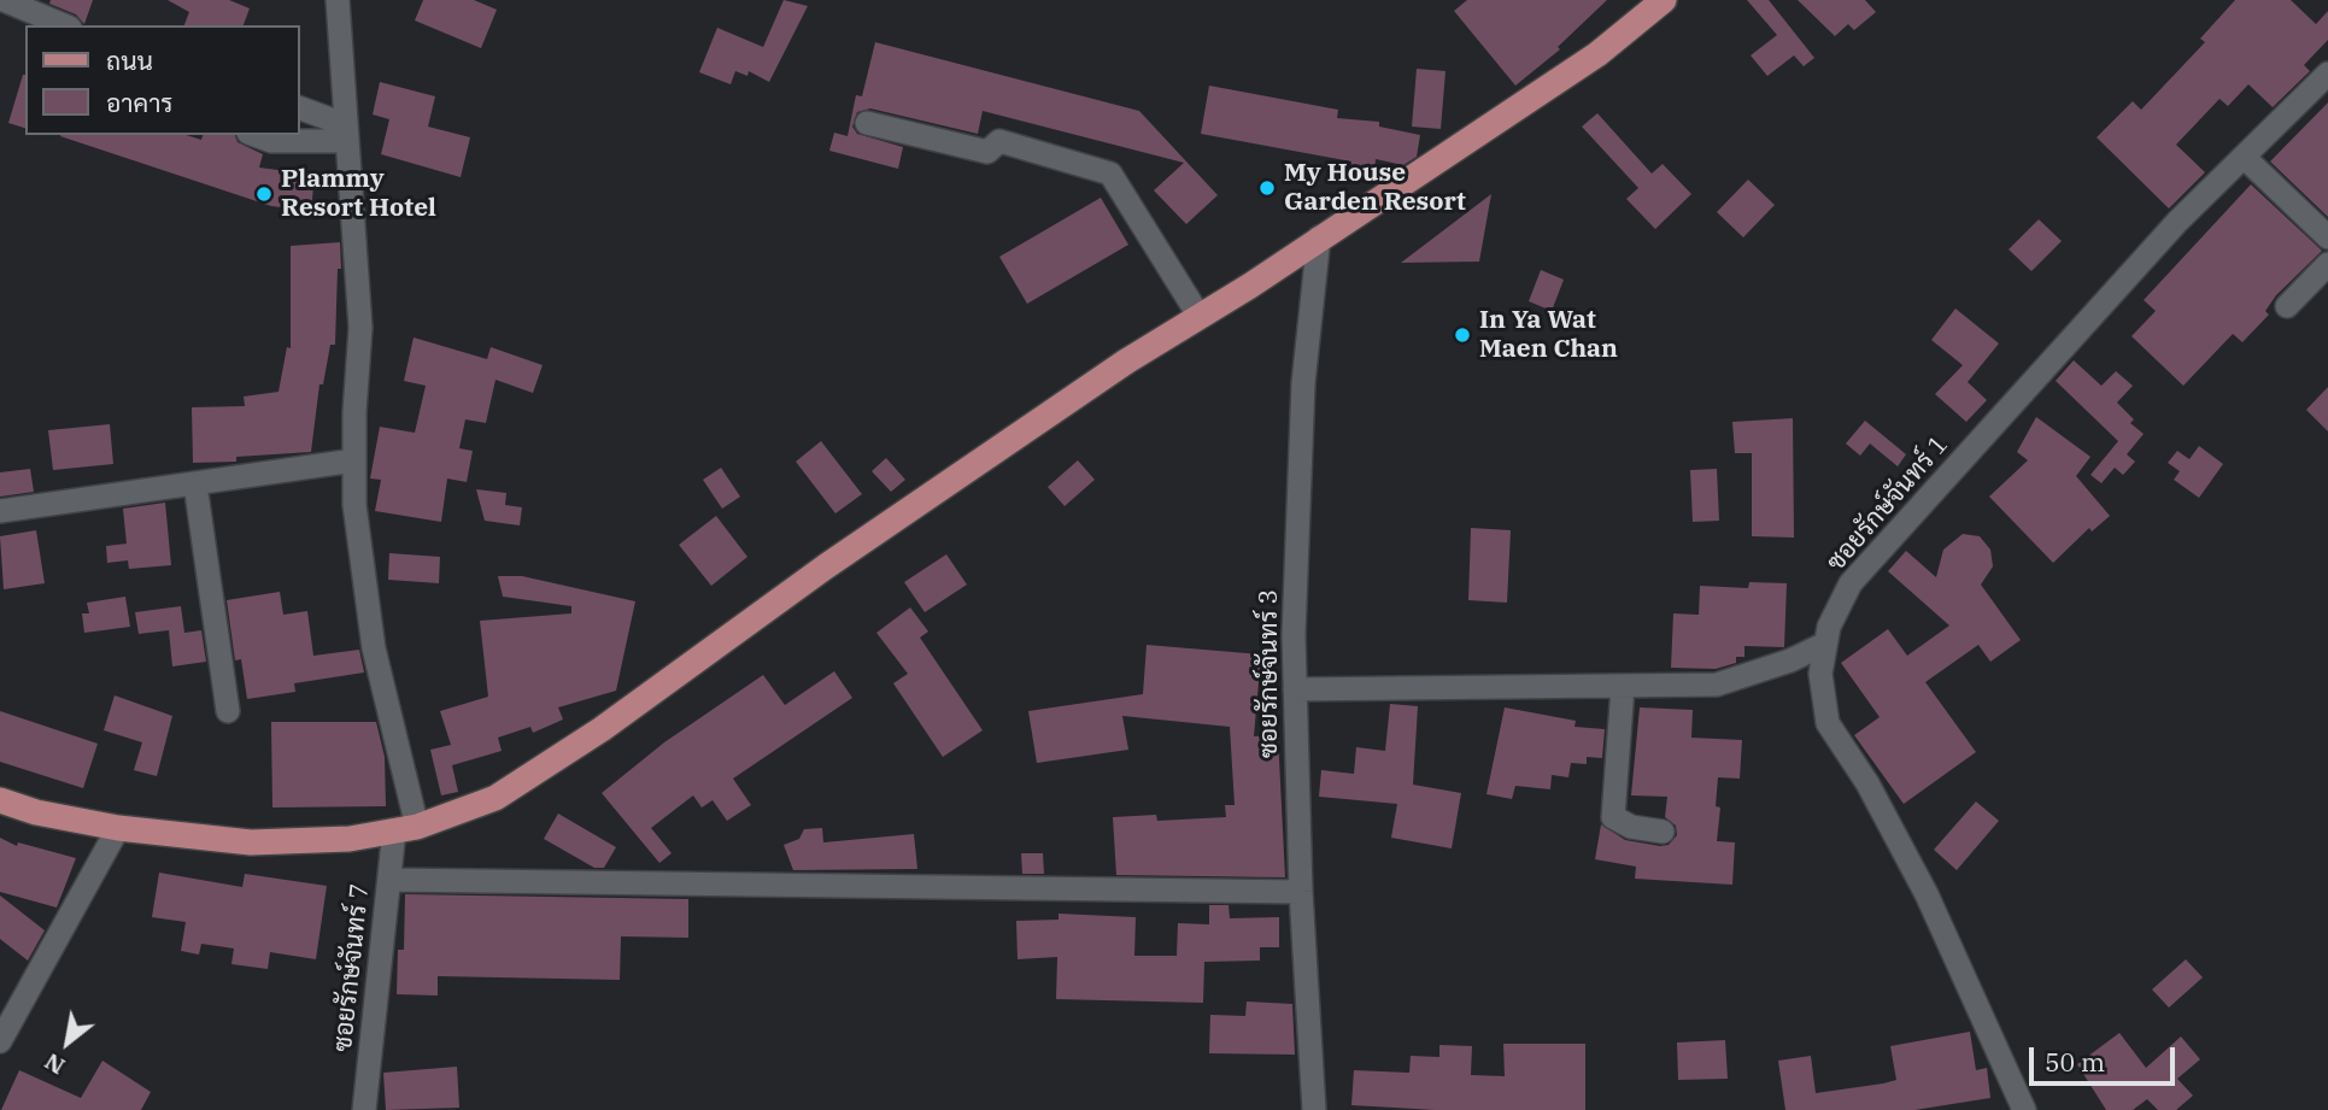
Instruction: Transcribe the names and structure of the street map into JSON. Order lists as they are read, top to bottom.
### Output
{
  "streets": {
    "street": ["ซอยรักษ์จันทร์ 1", "ซอยรักษ์จันทร์ 3", "ซอยรักษ์จันทร์ 7"]
  },
  "places": ["My House Garden Resort", "Plammy Resort Hotel", "In Ya Wat Maen Chan"],
  "legend": ["ถนน", "อาคาร"],
  "scale_bar": "50 m",
  "north": "bottom left"
}
